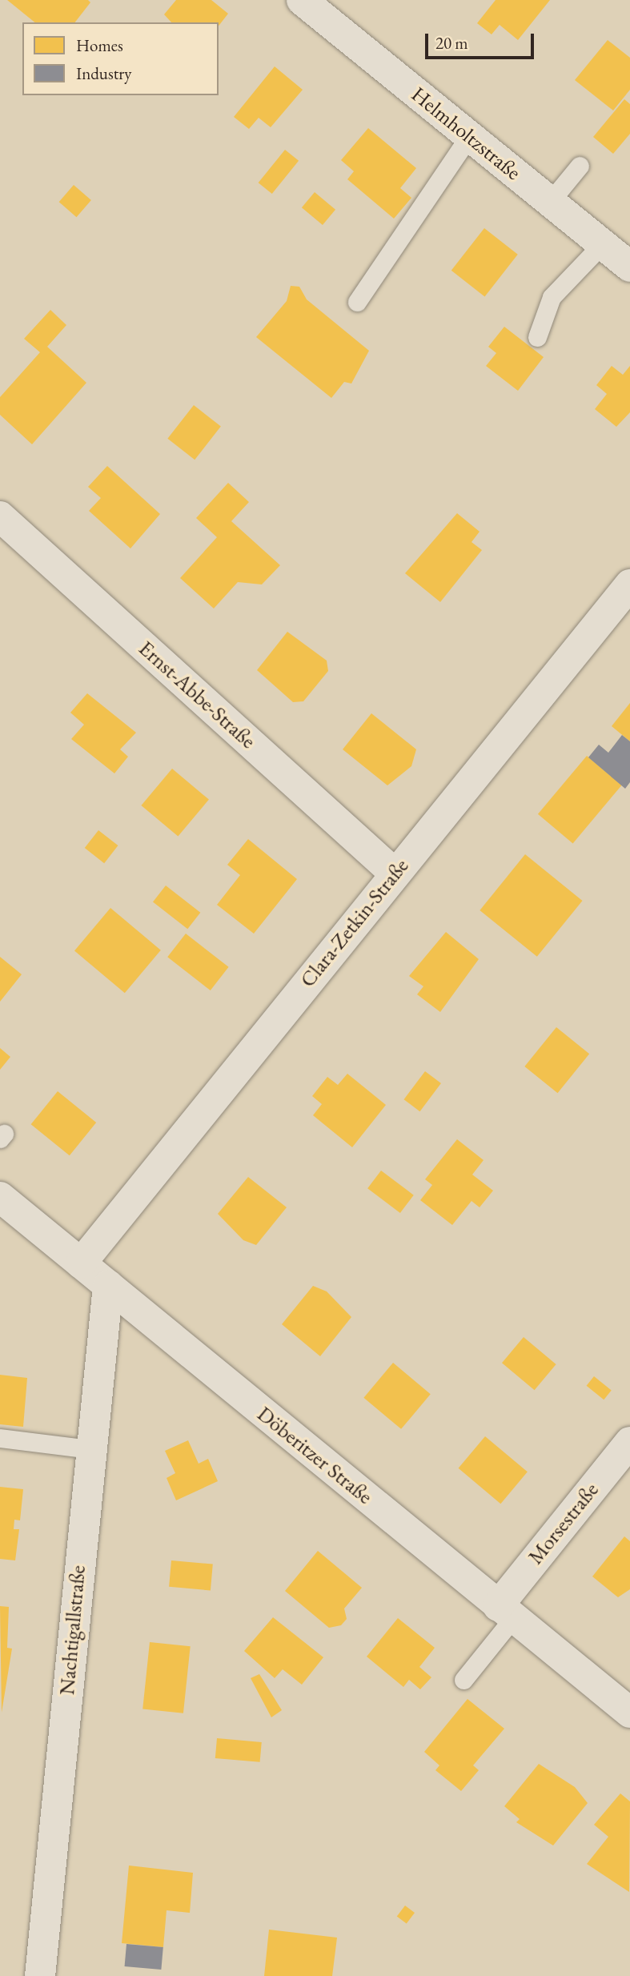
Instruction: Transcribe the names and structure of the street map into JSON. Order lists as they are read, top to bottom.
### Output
{
  "streets": {
    "street": [
      "Helmholtzstraße",
      "Ernst-Abbe-Straße",
      "Clara-Zetkin-Straße",
      "Döberitzer Straße",
      "Morsestraße",
      "Nachtigallstraße"
    ]
  },
  "crossings": [
    ["Ernst-Abbe-Straße", "Clara-Zetkin-Straße"],
    ["Clara-Zetkin-Straße", "Döberitzer Straße"],
    ["Döberitzer Straße", "Morsestraße"],
    ["Döberitzer Straße", "Nachtigallstraße"]
  ],
  "legend": ["Homes", "Industry"],
  "scale_bar": "20 m"
}
